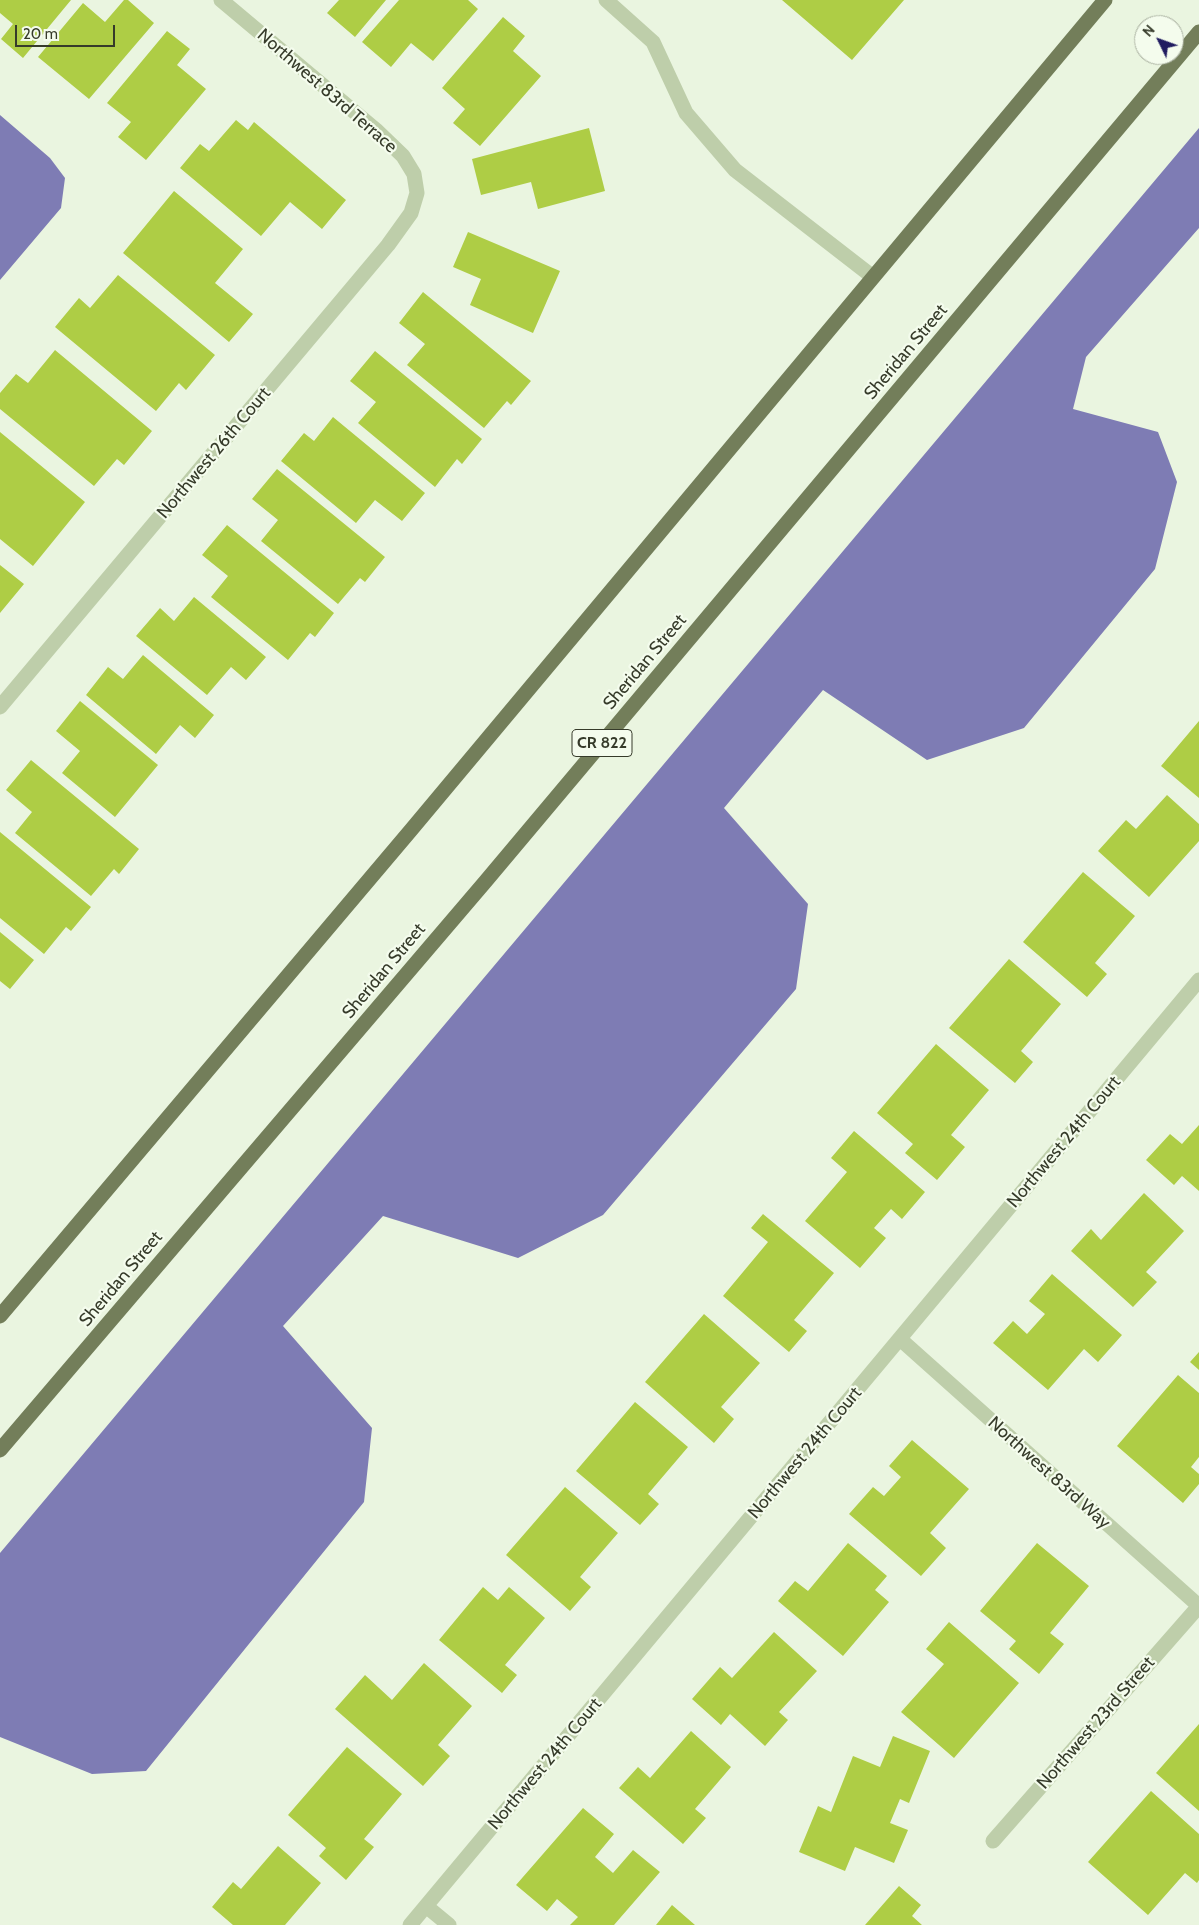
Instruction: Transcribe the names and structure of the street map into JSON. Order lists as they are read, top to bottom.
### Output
{
  "streets": {
    "main road": ["Sheridan Street", "CR 822"],
    "street": [
      "Northwest 83rd Terrace",
      "Northwest 26th Court",
      "Northwest 24th Court",
      "Northwest 83rd Way",
      "Northwest 23rd Street"
    ]
  },
  "crossings": [
    ["Northwest 83rd Terrace", "Northwest 26th Court"],
    ["Northwest 24th Court", "Northwest 83rd Way"],
    ["Northwest 83rd Way", "Northwest 23rd Street"]
  ],
  "scale_bar": "20 m",
  "north": "top left"
}
